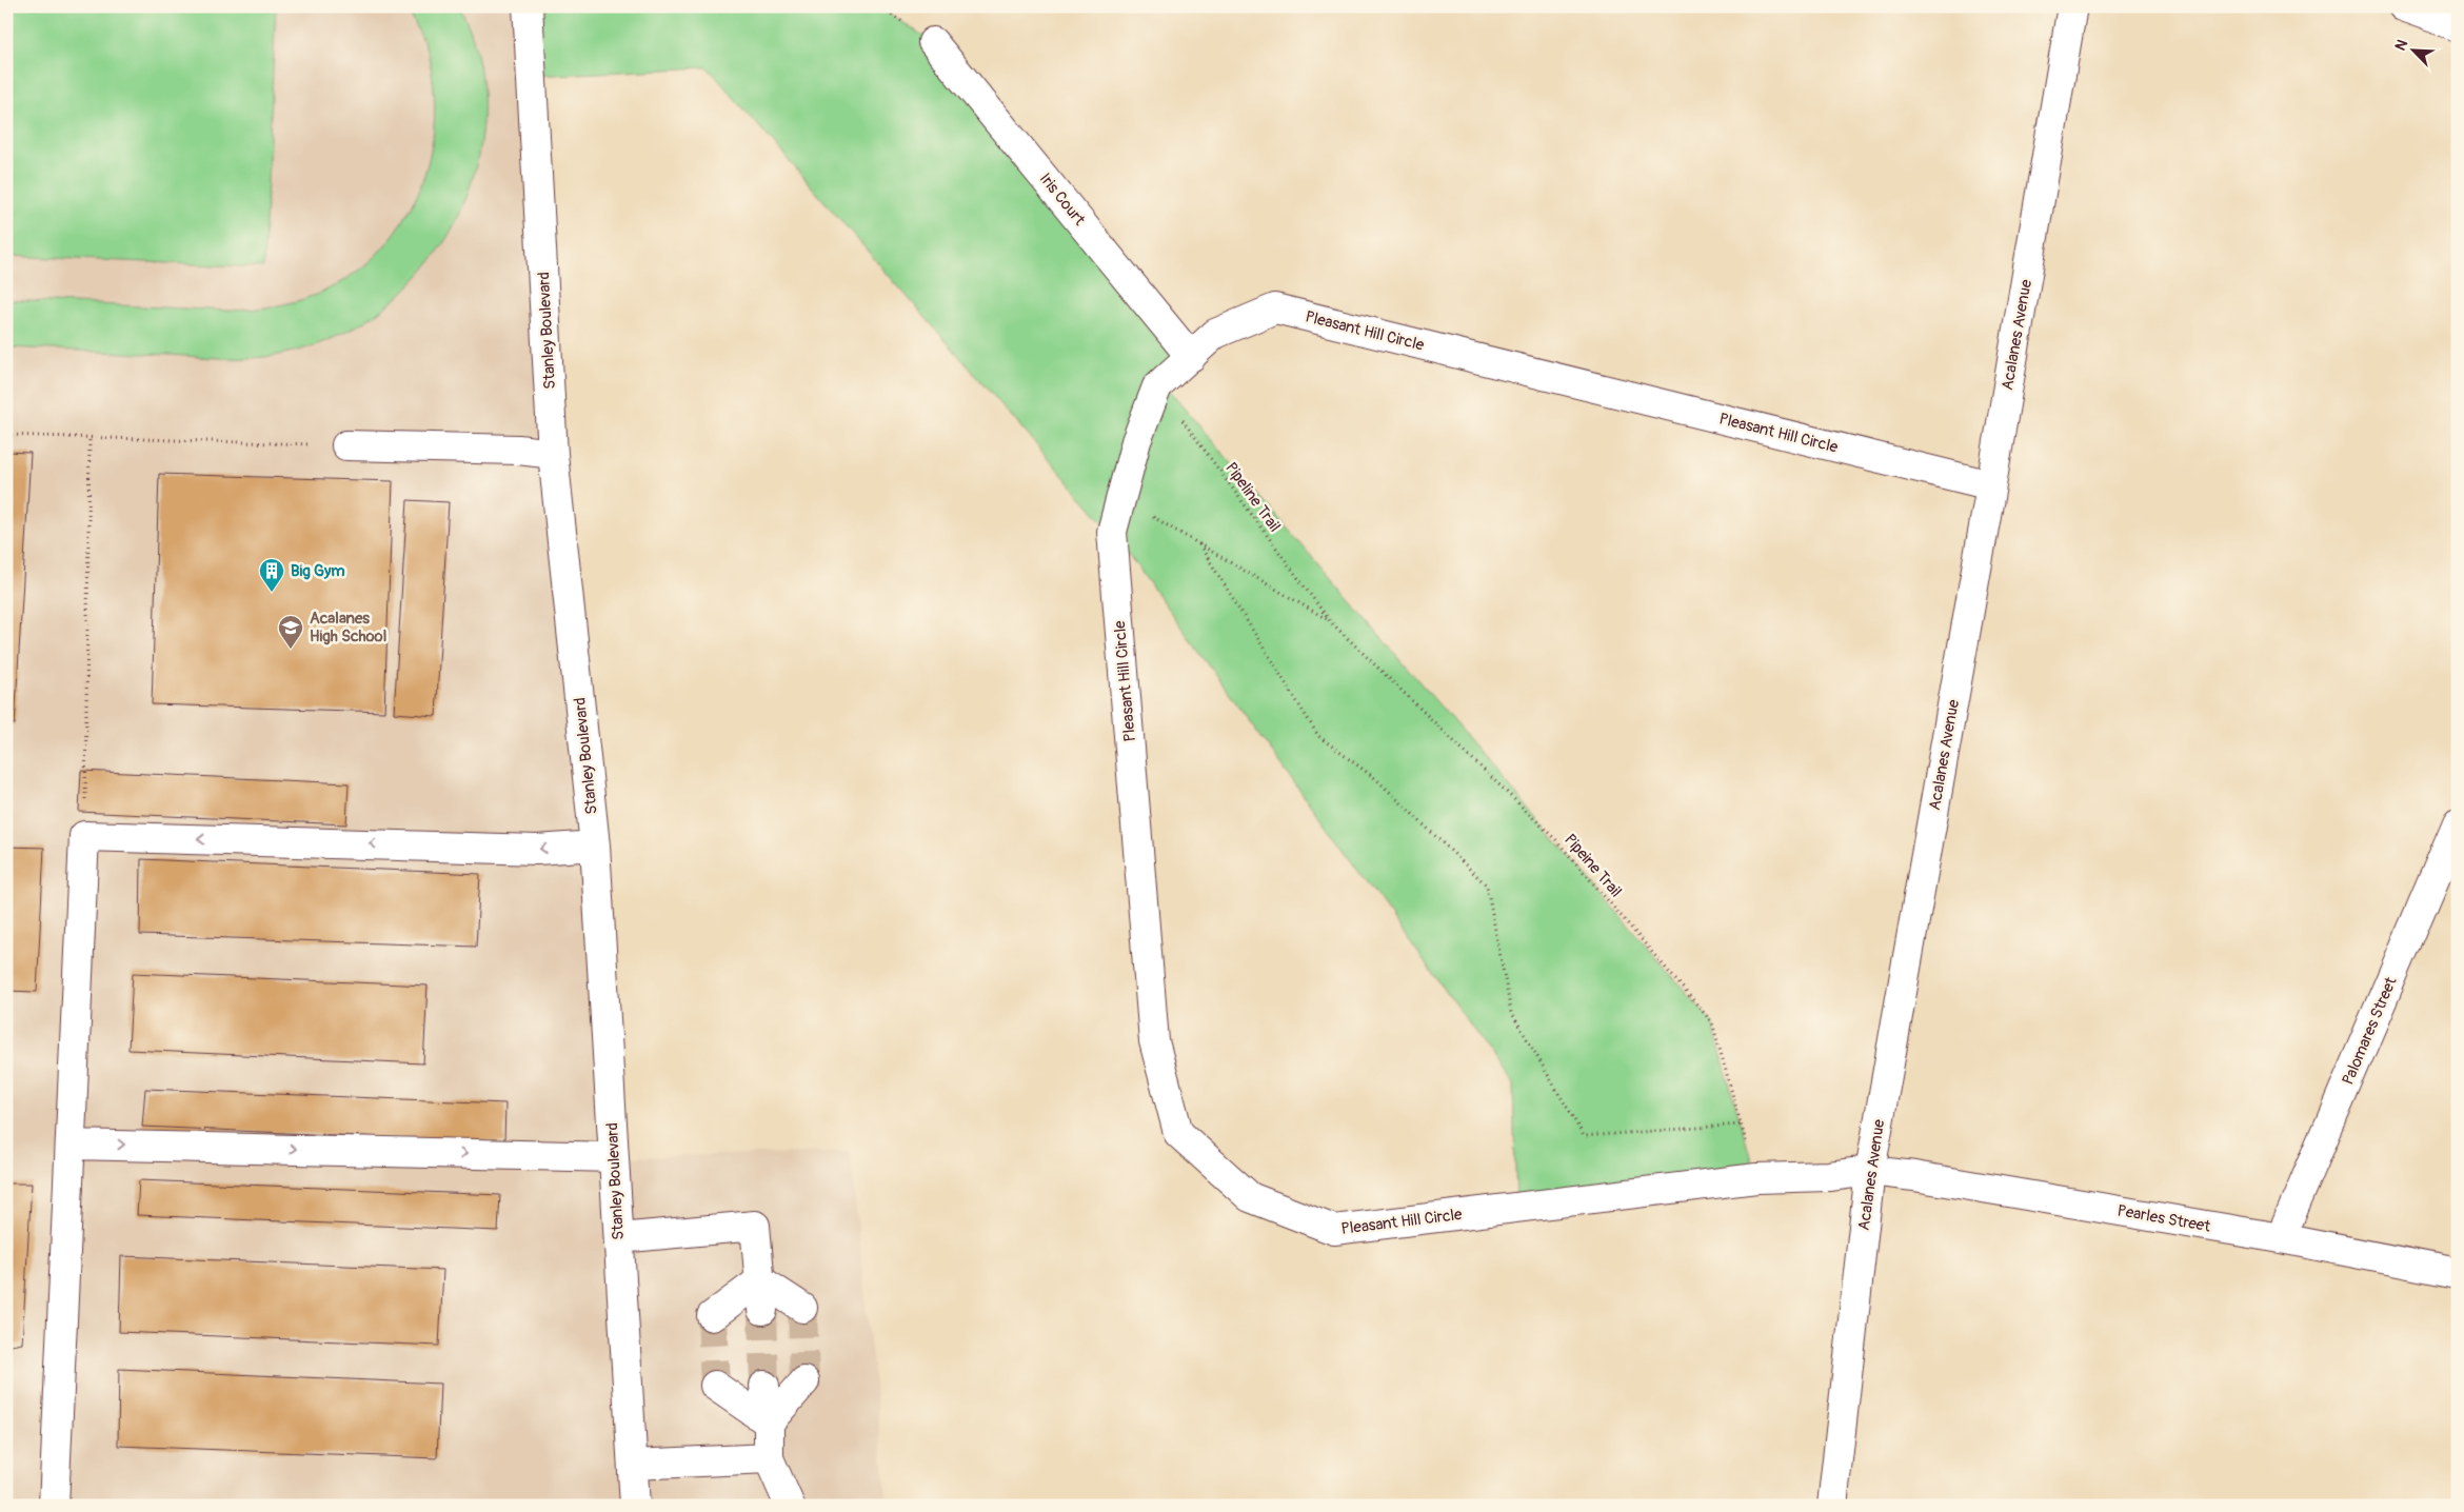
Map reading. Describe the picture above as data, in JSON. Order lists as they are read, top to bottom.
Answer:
{
  "streets": {
    "street": [
      "Iris Court",
      "Stanley Boulevard",
      "Pleasant Hill Circle",
      "Acalanes Avenue",
      "Palomares Street",
      "Pearles Street"
    ],
    "path": ["Pipeline Trail", "Pipeine Trail"]
  },
  "crossings": [
    ["Iris Court", "Pleasant Hill Circle"],
    ["Pleasant Hill Circle", "Acalanes Avenue"],
    ["Pleasant Hill Circle", "Pipeline Trail"],
    ["Pleasant Hill Circle", "Pipeine Trail"],
    ["Pleasant Hill Circle", "Pearles Street"],
    ["Acalanes Avenue", "Pearles Street"],
    ["Pipeline Trail", "Pipeine Trail"],
    ["Palomares Street", "Pearles Street"]
  ],
  "places": {
    "building": ["Big Gym"],
    "school or university": ["Acalanes High School"]
  },
  "north": "top left"
}
